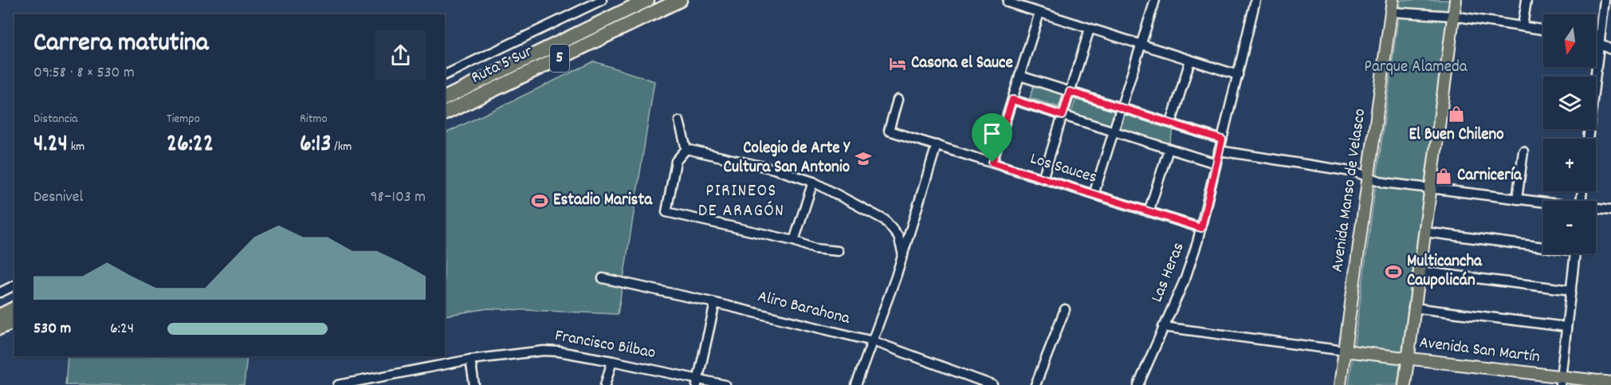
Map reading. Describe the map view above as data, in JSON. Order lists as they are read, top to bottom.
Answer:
{
  "streets": {
    "highway": ["5", "Ruta 5 Sur"],
    "main road": ["Avenida Manso de Velasco", "Avenida San Martín"],
    "street": [
      "Los Sauces",
      "Las Heras",
      "Aliro Barahona",
      "Francisco Bilbao"
    ]
  },
  "crossings": [
    ["Los Sauces", "Las Heras"],
    ["Avenida Manso de Velasco", "Avenida San Martín"]
  ],
  "districts": ["PIRINEOS DE ARAGÓN"],
  "parks": ["Parque Alameda"],
  "places": {
    "hotel": ["Casona el Sauce"],
    "shop": ["El Buen Chileno", "Carnicería"],
    "school or university": ["Colegio de Arte Y Cultura San Antonio"],
    "sports": ["Estadio Marista", "Multicancha Caupolicán"]
  },
  "north": "bottom",
  "page": {
    "map_buttons": ["+", "−"],
    "heading": ["Carrera matutina", "09:58 · 8 × 530 m"],
    "stats": [
      ["Distancia", "4.24 km"],
      ["Tiempo", "26:22"],
      ["Ritmo", "6:13 /km"]
    ],
    "chart": ["Desnivel", "98–103 m"],
    "list": [
      {
        "name": "530 m",
        "note": "6:24"
      }
    ]
  }
}
